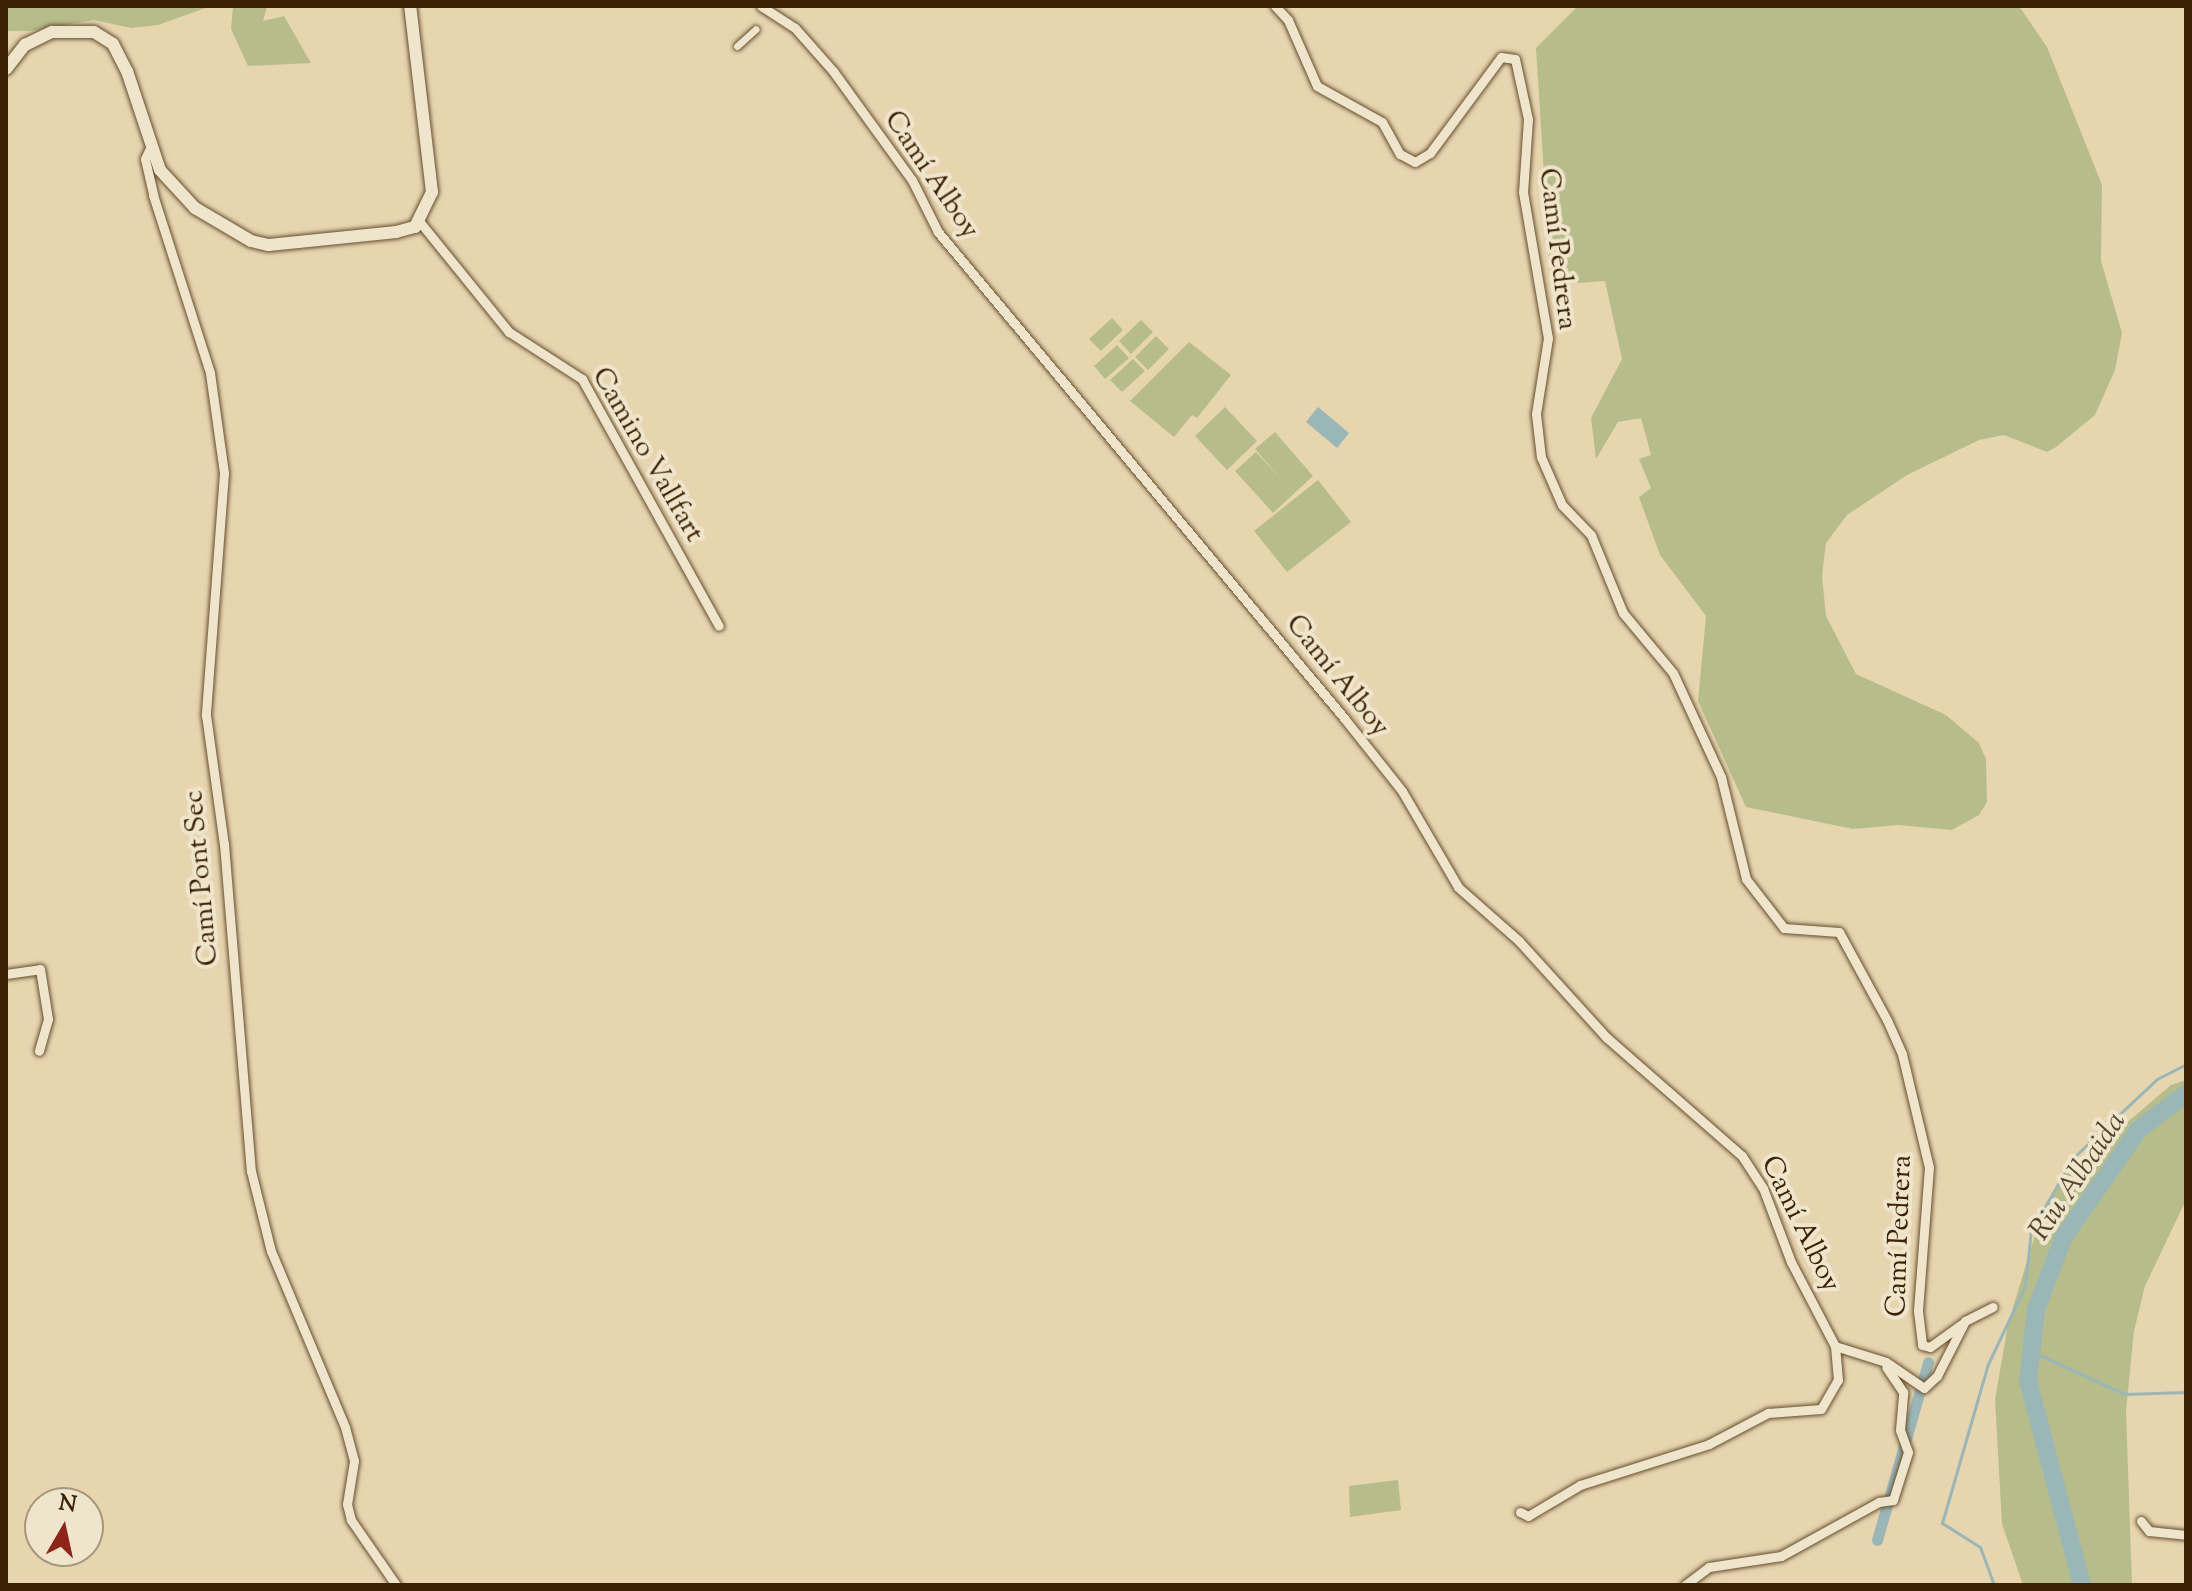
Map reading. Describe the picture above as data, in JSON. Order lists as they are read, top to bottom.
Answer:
{
  "streets": {
    "street": [
      "Camí Alboy",
      "Camí Pedrera",
      "Camino Vallfart",
      "Camí Pont Sec"
    ]
  },
  "water": ["Riu Albaida"],
  "north": "top"
}
